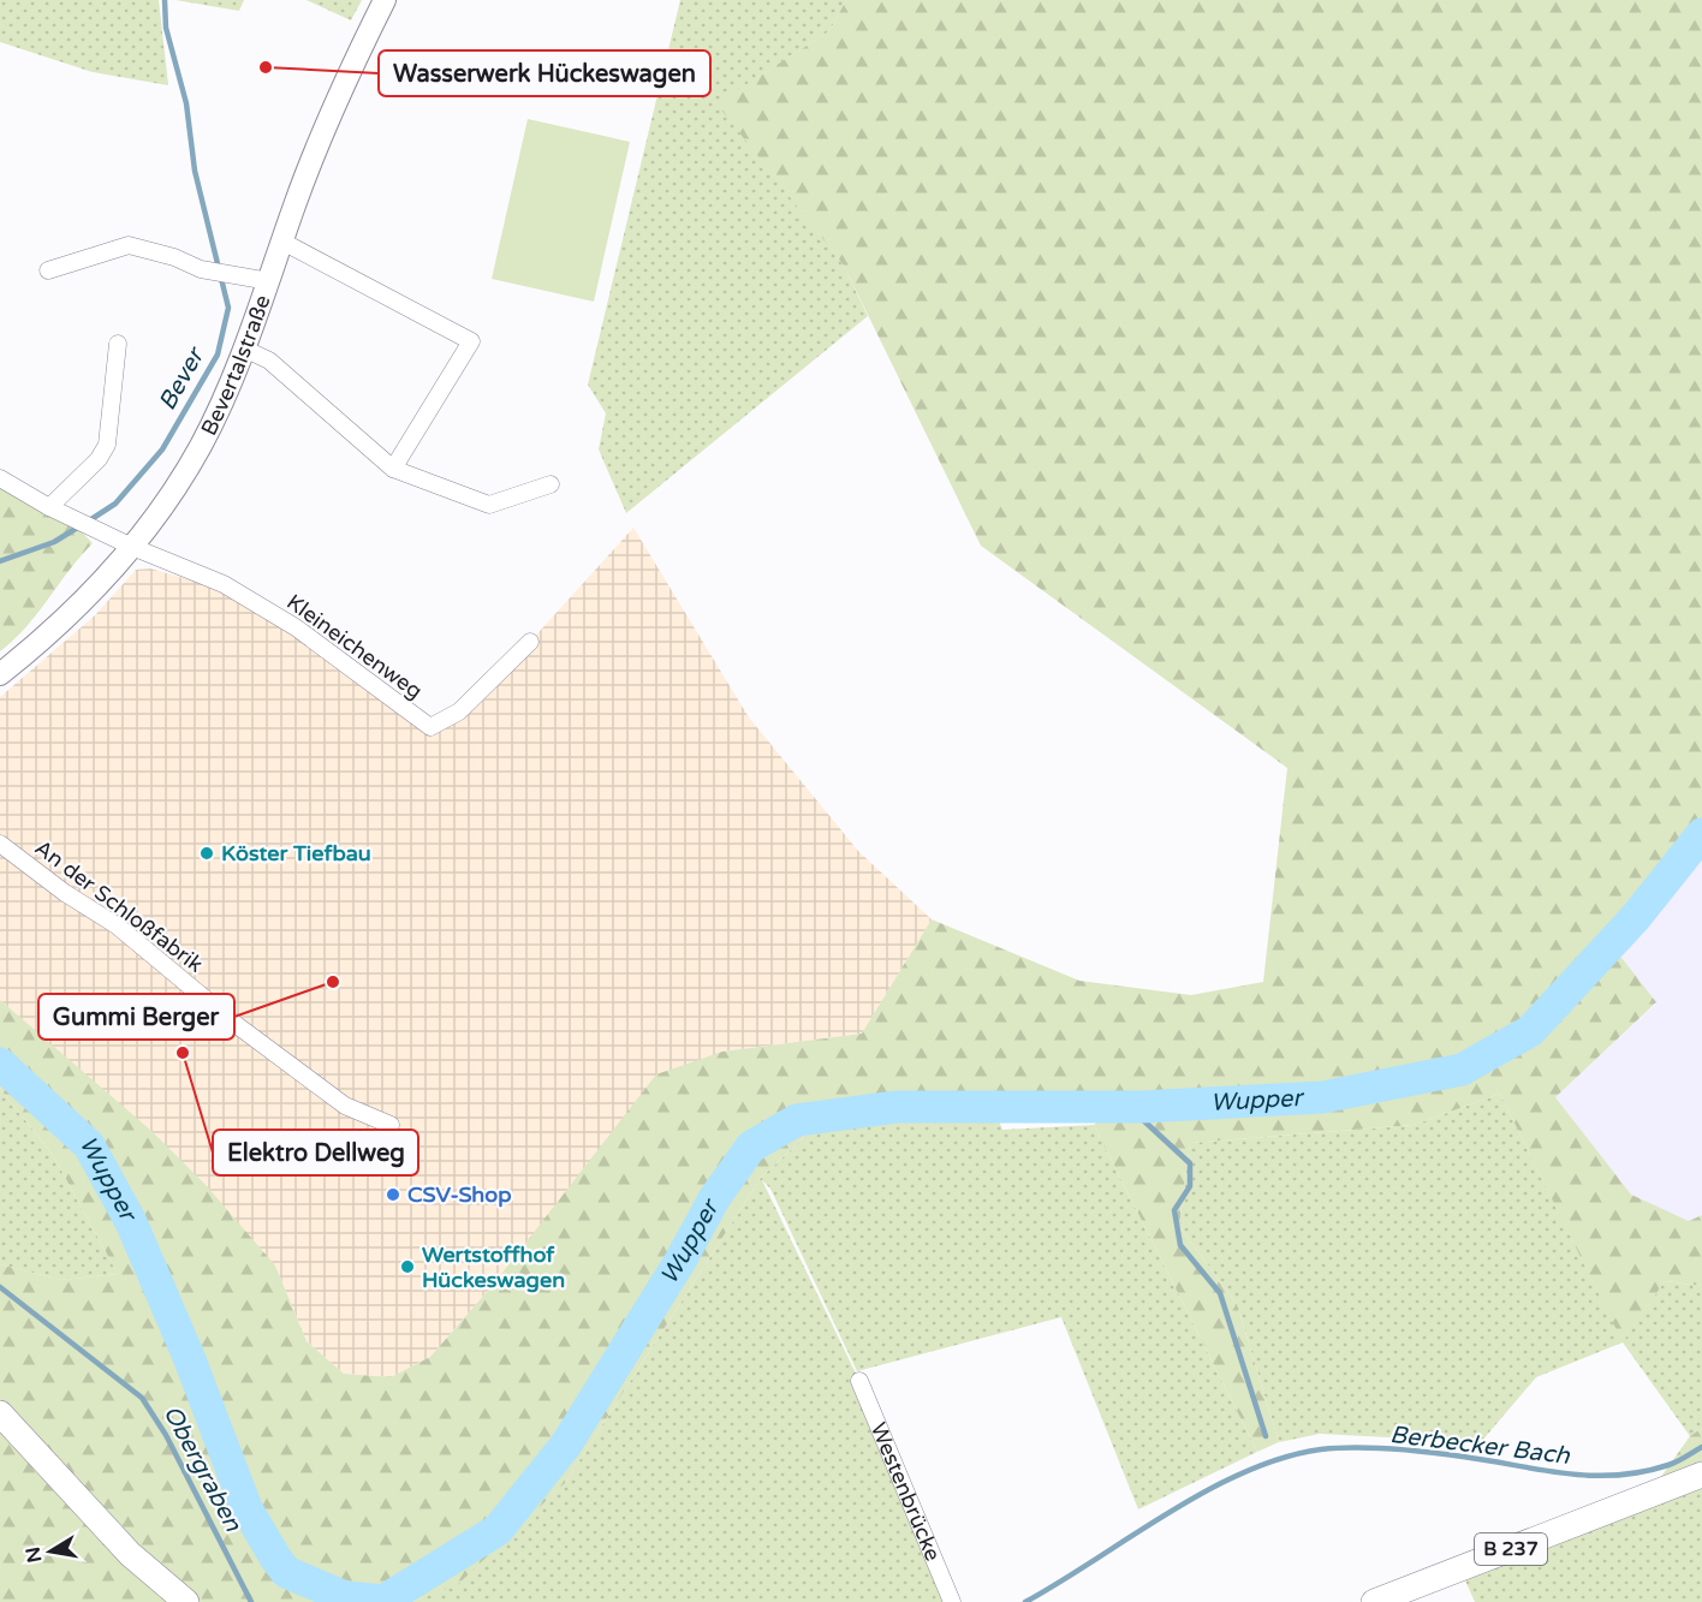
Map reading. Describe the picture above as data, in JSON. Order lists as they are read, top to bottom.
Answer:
{
  "streets": {
    "main road": ["B 237"],
    "street": [
      "Bevertalstraße",
      "Kleineichenweg",
      "An der Schloßfabrik",
      "Westenbrücke"
    ]
  },
  "crossings": [
    ["Bevertalstraße", "Kleineichenweg"]
  ],
  "water": [
    "Bever",
    "Wupper",
    "Berbecker Bach",
    "Obergraben"
  ],
  "places": [
    "Wasserwerk Hückeswagen",
    "Köster Tiefbau",
    "Gummi Berger",
    "Elektro Dellweg",
    "CSV-Shop",
    "Wertstoffhof Hückeswagen"
  ],
  "north": "left"
}
